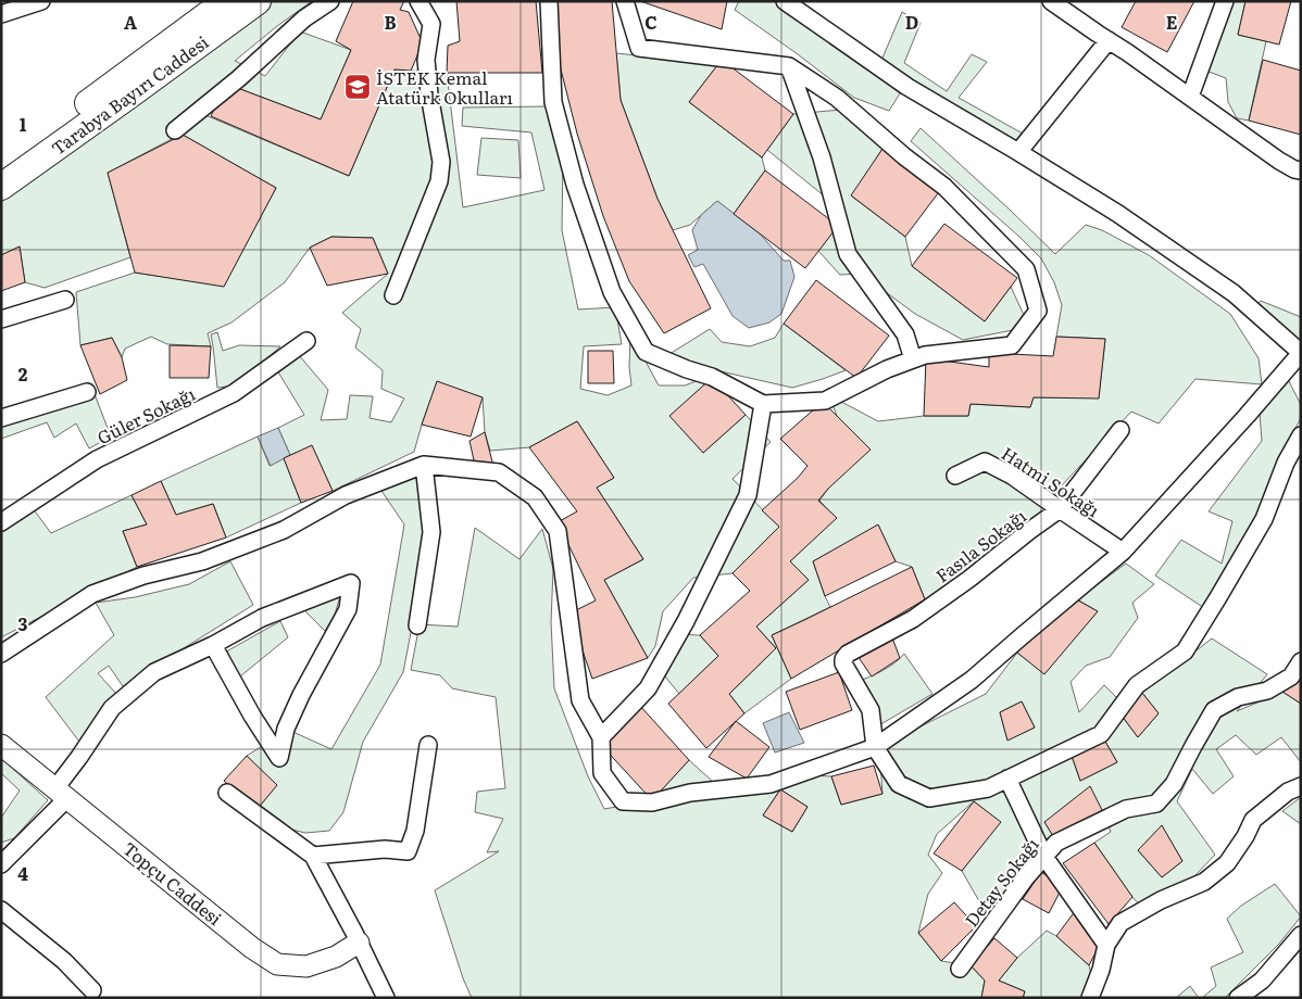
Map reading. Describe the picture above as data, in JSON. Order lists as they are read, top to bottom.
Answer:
{
  "streets": {
    "main road": ["Tarabya Bayırı Caddesi"],
    "street": [
      "Güler Sokağı",
      "Hatmi Sokağı",
      "Fasıla Sokağı",
      "Detay Sokağı",
      "Topçu Caddesi"
    ]
  },
  "crossings": [
    ["Hatmi Sokağı", "Fasıla Sokağı"]
  ],
  "places": {
    "school or university": ["İSTEK Kemal Atatürk Okulları"]
  },
  "grid": {
    "columns": [
      "A",
      "B",
      "C",
      "D",
      "E"
    ],
    "rows": [
      "1",
      "2",
      "3",
      "4"
    ]
  }
}
